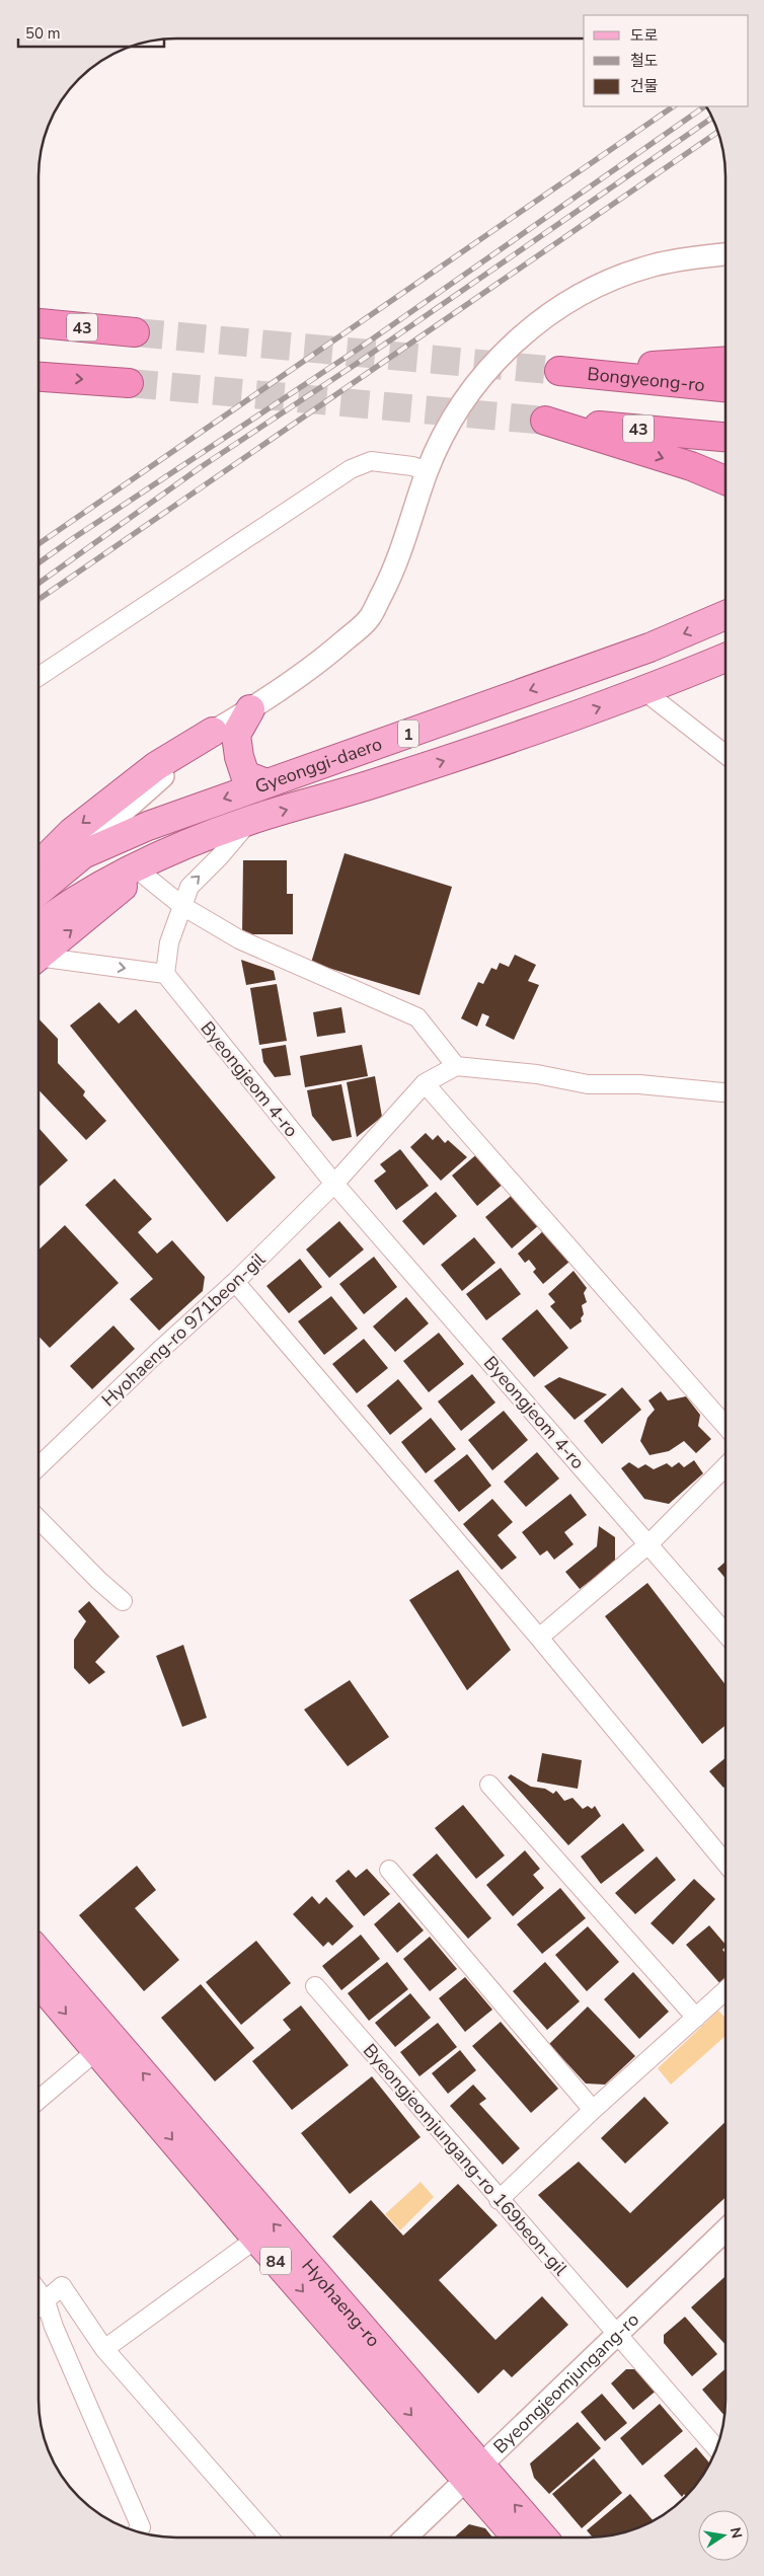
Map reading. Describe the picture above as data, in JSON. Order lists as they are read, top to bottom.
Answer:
{
  "streets": {
    "highway": ["43", "Bongyeong-ro"],
    "main road": [
      "1",
      "Gyeonggi-daero",
      "84",
      "Hyohaeng-ro"
    ],
    "street": [
      "Byeongjeom 4-ro",
      "Hyohaeng-ro 971beon-gil",
      "Byeongjeomjungang-ro 169beon-gil",
      "Byeongjeomjungang-ro"
    ]
  },
  "crossings": [
    ["Byeongjeom 4-ro", "Hyohaeng-ro 971beon-gil"],
    ["Byeongjeomjungang-ro 169beon-gil", "Byeongjeomjungang-ro"],
    ["Hyohaeng-ro", "Byeongjeomjungang-ro"]
  ],
  "legend": ["도로", "철도", "건물"],
  "scale_bar": "50 m",
  "north": "right"
}
